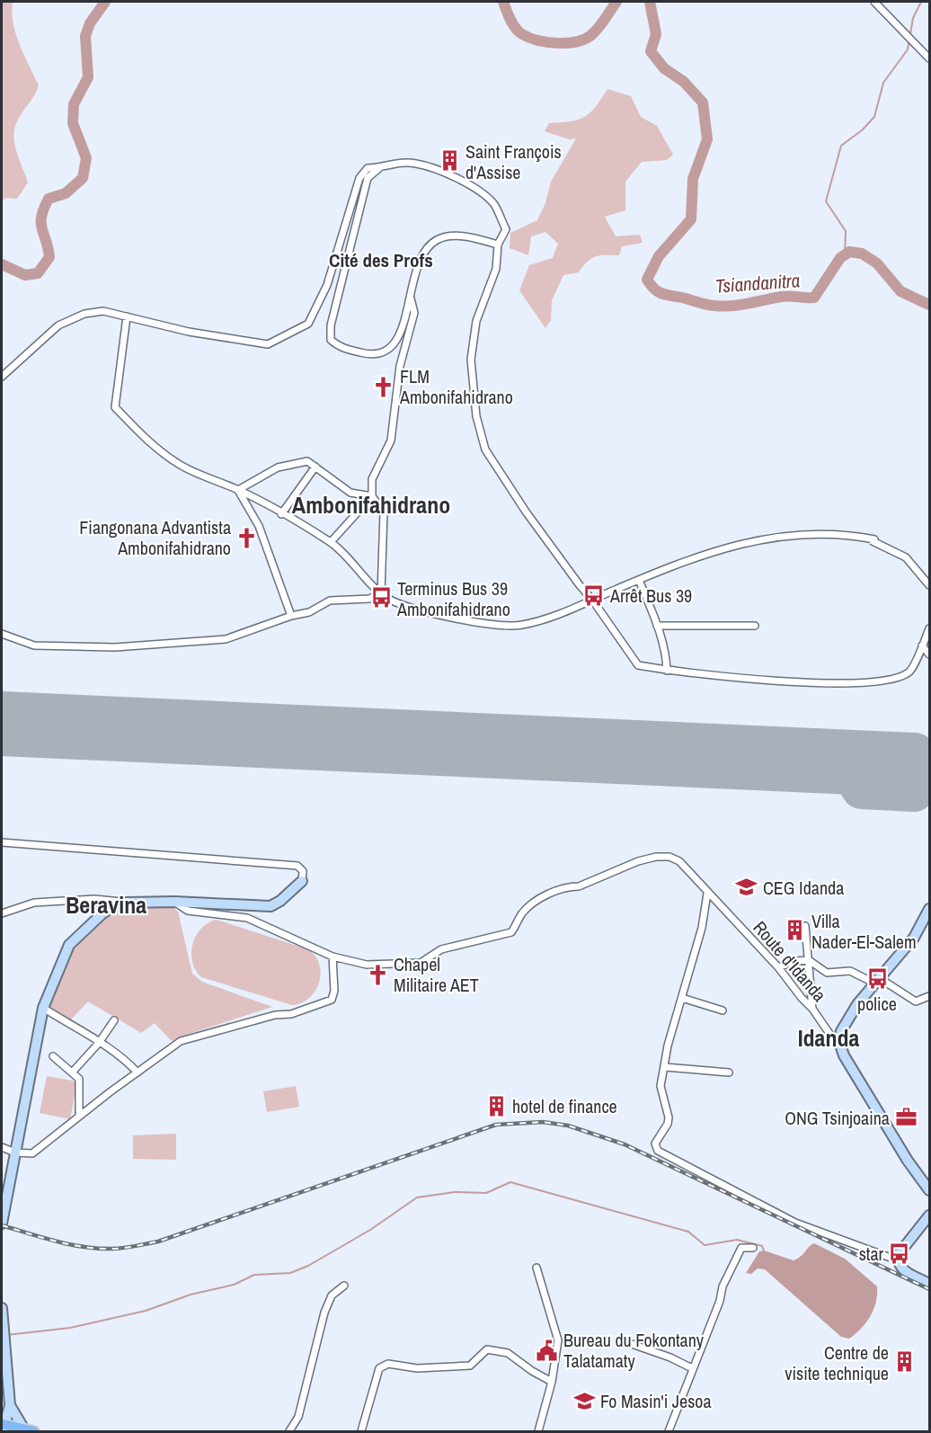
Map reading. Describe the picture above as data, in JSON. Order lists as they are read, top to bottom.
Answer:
{
  "streets": {
    "street": ["Route d'Idanda"]
  },
  "districts": [
    "Cité des Profs",
    "Ambonifahidrano",
    "Beravina",
    "Idanda"
  ],
  "water": ["Tsiandanitra"],
  "places": {
    "building": [
      "Saint François d'Assise",
      "Villa Nader-El-Salem",
      "hotel de finance",
      "Centre de visite technique"
    ],
    "church": ["FLM Ambonifahidrano", "Fiangonana Advantista Ambonifahidrano", "Chapel Militaire AET"],
    "bus stop": [
      "Arrêt Bus 39",
      "Terminus Bus 39 Ambonifahidrano",
      "police",
      "star"
    ],
    "school or university": ["CEG Idanda", "Fo Masin'i Jesoa"],
    "office": ["ONG Tsinjoaina"],
    "public building": ["Bureau du Fokontany Talatamaty"]
  }
}
